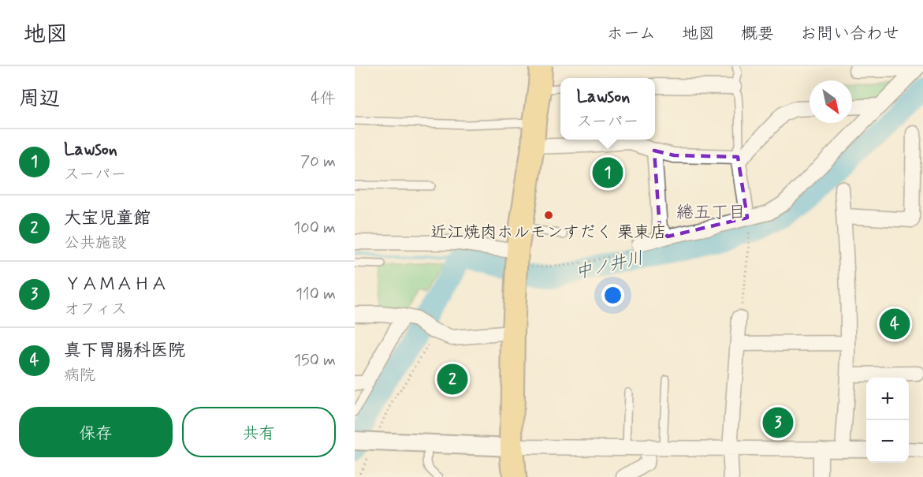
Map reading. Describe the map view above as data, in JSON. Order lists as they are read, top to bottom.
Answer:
{
  "districts": ["綣五丁目"],
  "water": ["中ノ井川"],
  "places": ["近江焼肉ホルモンすだく 栗東店"],
  "north": "bottom right",
  "page": {
    "header": "地図",
    "nav": [
      "ホーム",
      "地図",
      "概要",
      "お問い合わせ"
    ],
    "heading": ["周辺", "4件"],
    "popup": ["Lawson", "スーパー"],
    "list": [
      {
        "mark": "1",
        "name": "Lawson",
        "note": "スーパー",
        "value": "70 m"
      },
      {
        "mark": "2",
        "name": "大宝児童館",
        "note": "公共施設",
        "value": "100 m"
      },
      {
        "mark": "3",
        "name": "ＹＡＭＡＨＡ",
        "note": "オフィス",
        "value": "110 m"
      },
      {
        "mark": "4",
        "name": "真下胃腸科医院",
        "note": "病院",
        "value": "150 m"
      }
    ],
    "pins": [
      "1",
      "4",
      "2",
      "3"
    ],
    "map_buttons": ["+", "−"],
    "buttons": ["保存", "共有"]
  }
}
